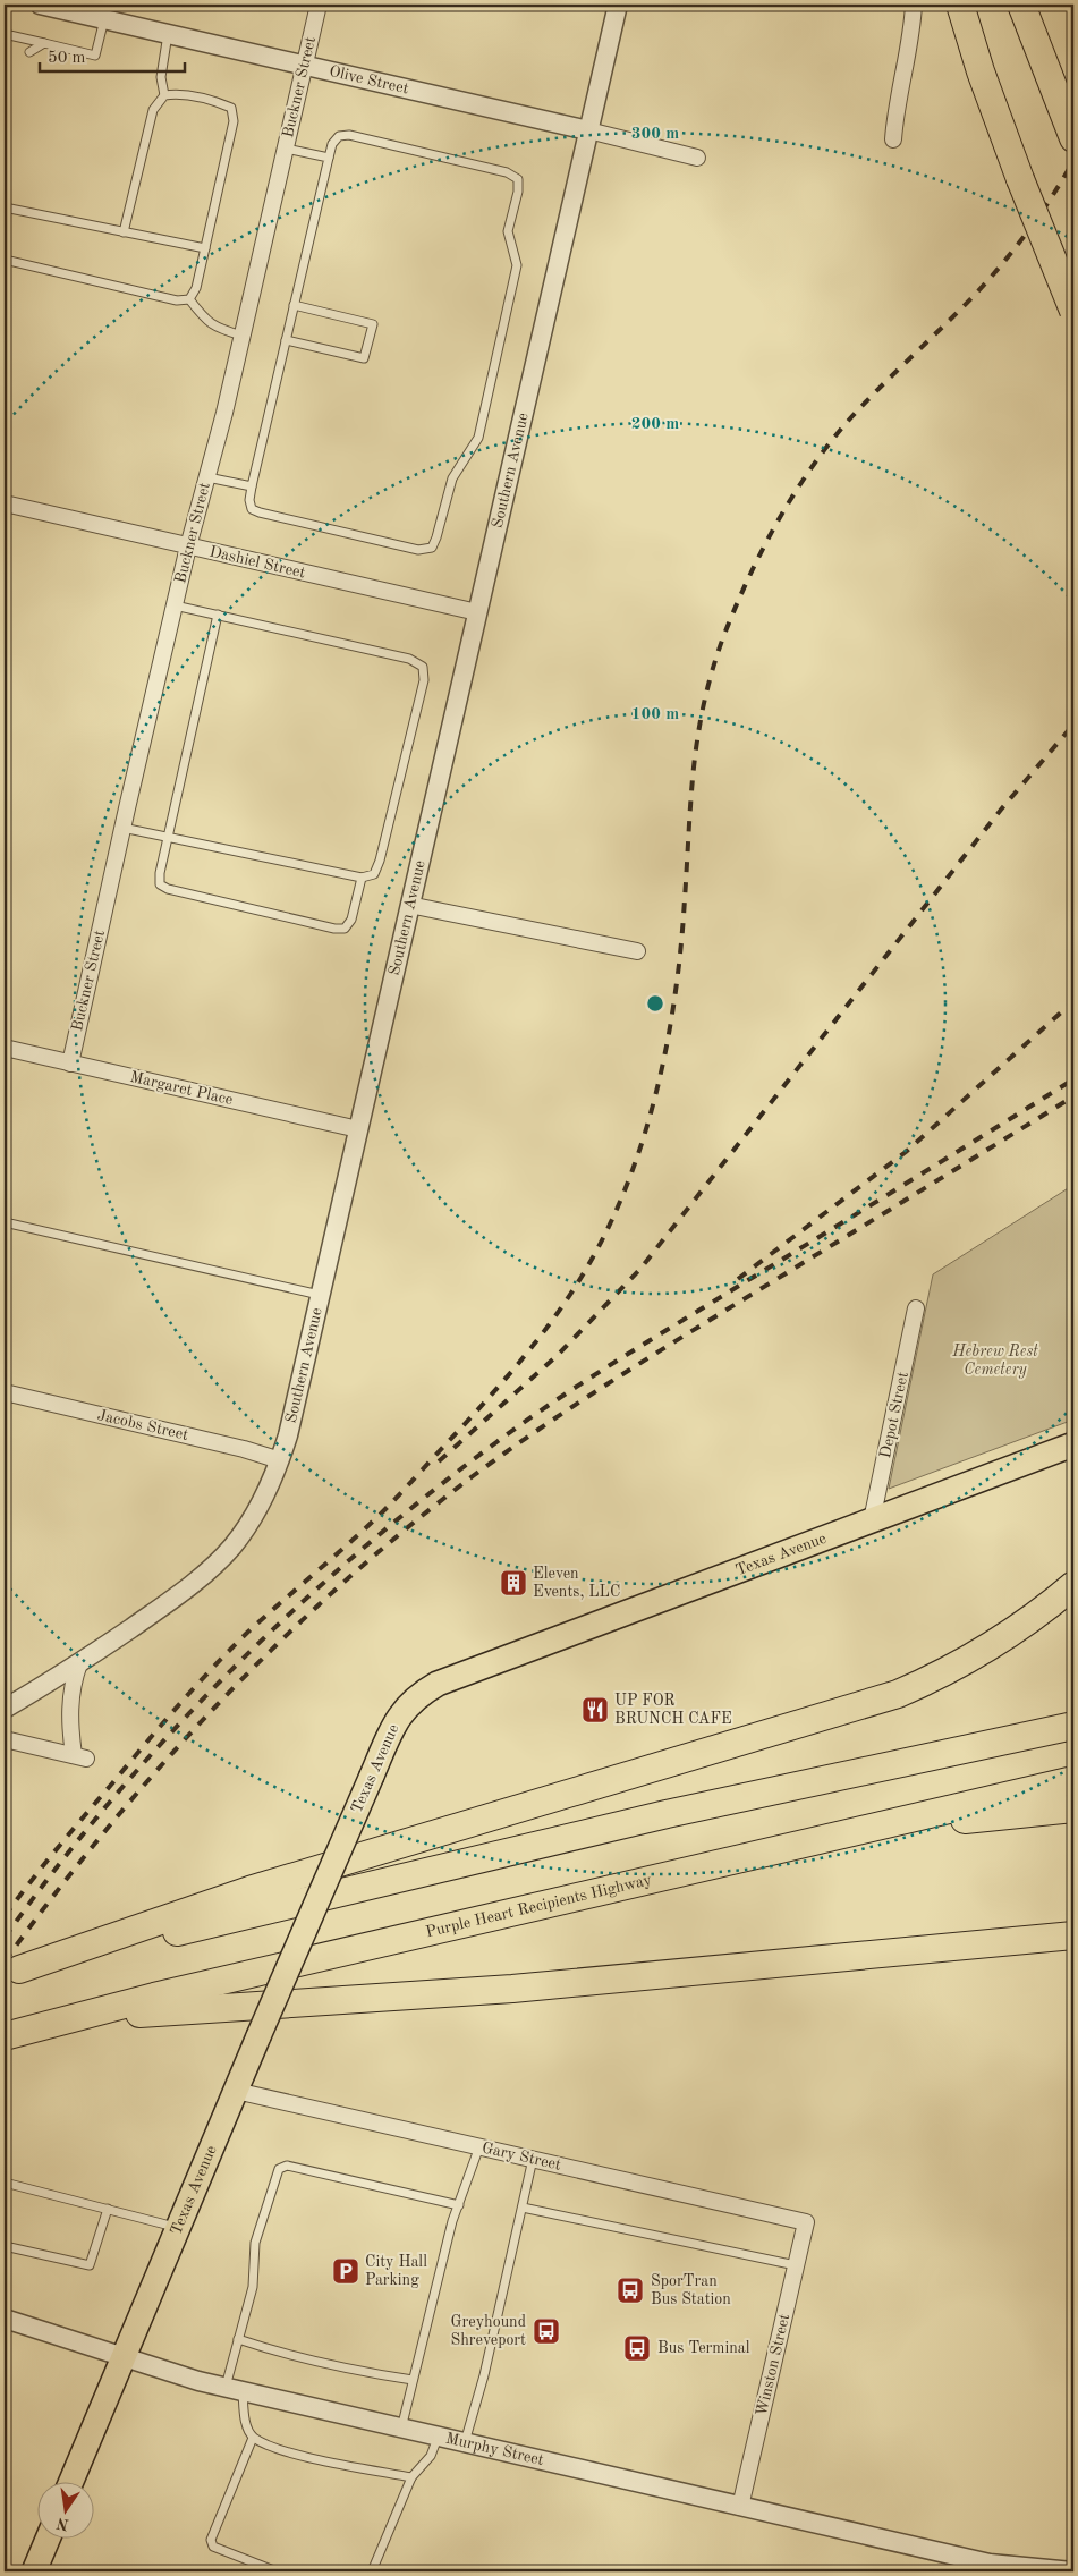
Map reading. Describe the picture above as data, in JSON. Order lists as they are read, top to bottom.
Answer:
{
  "streets": {
    "highway": ["Purple Heart Recipients Highway"],
    "main road": ["Texas Avenue"],
    "street": [
      "Olive Street",
      "Buckner Street",
      "Southern Avenue",
      "Dashiel Street",
      "Margaret Place",
      "Depot Street",
      "Jacobs Street",
      "Gary Street",
      "Winston Street",
      "Murphy Street"
    ]
  },
  "crossings": [
    ["Olive Street", "Buckner Street"],
    ["Olive Street", "Southern Avenue"],
    ["Buckner Street", "Dashiel Street"],
    ["Buckner Street", "Margaret Place"],
    ["Southern Avenue", "Dashiel Street"],
    ["Southern Avenue", "Margaret Place"],
    ["Southern Avenue", "Jacobs Street"],
    ["Depot Street", "Texas Avenue"],
    ["Texas Avenue", "Gary Street"],
    ["Texas Avenue", "Murphy Street"],
    ["Gary Street", "Winston Street"],
    ["Winston Street", "Murphy Street"]
  ],
  "parks": ["Hebrew Rest Cemetery"],
  "places": {
    "building": ["Eleven Events, LLC"],
    "restaurant": ["UP FOR BRUNCH CAFE"],
    "parking": ["City Hall Parking"],
    "bus stop": ["SporTran Bus Station", "Greyhound Shreveport", "Bus Terminal"]
  },
  "scale_bar": "50 m",
  "north": "bottom",
  "rings": ["300 m", "200 m", "100 m"]
}
